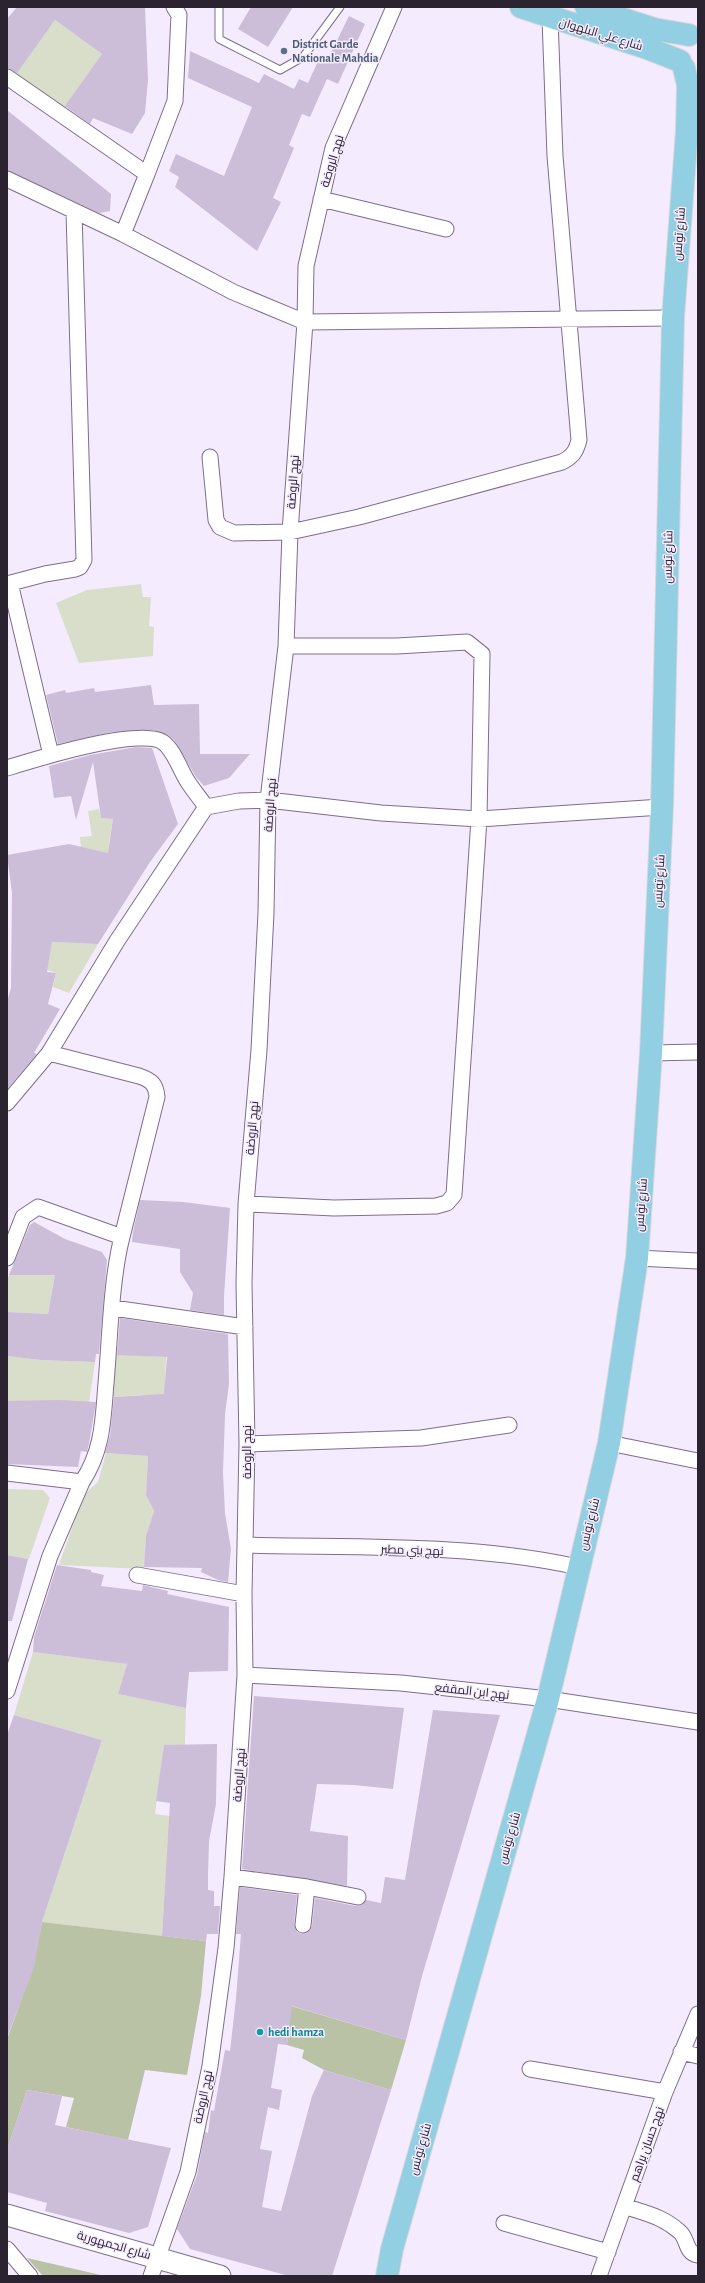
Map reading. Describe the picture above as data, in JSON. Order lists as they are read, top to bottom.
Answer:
{
  "streets": {
    "main road": ["شارع علي البلهوان", "شارع تونس", "شارع الجمهورية"],
    "street": [
      "نهج الروضة",
      "نهج بني مطير",
      "نهج ابن المقفع",
      "نهج حسان براهم"
    ]
  },
  "crossings": [
    ["شارع علي البلهوان", "شارع تونس"],
    ["نهج الروضة", "نهج بني مطير"],
    ["نهج الروضة", "نهج ابن المقفع"],
    ["نهج الروضة", "شارع الجمهورية"],
    ["شارع تونس", "نهج بني مطير"],
    ["شارع تونس", "نهج ابن المقفع"]
  ],
  "places": ["District Garde Nationale Mahdia", "hedi hamza"]
}
